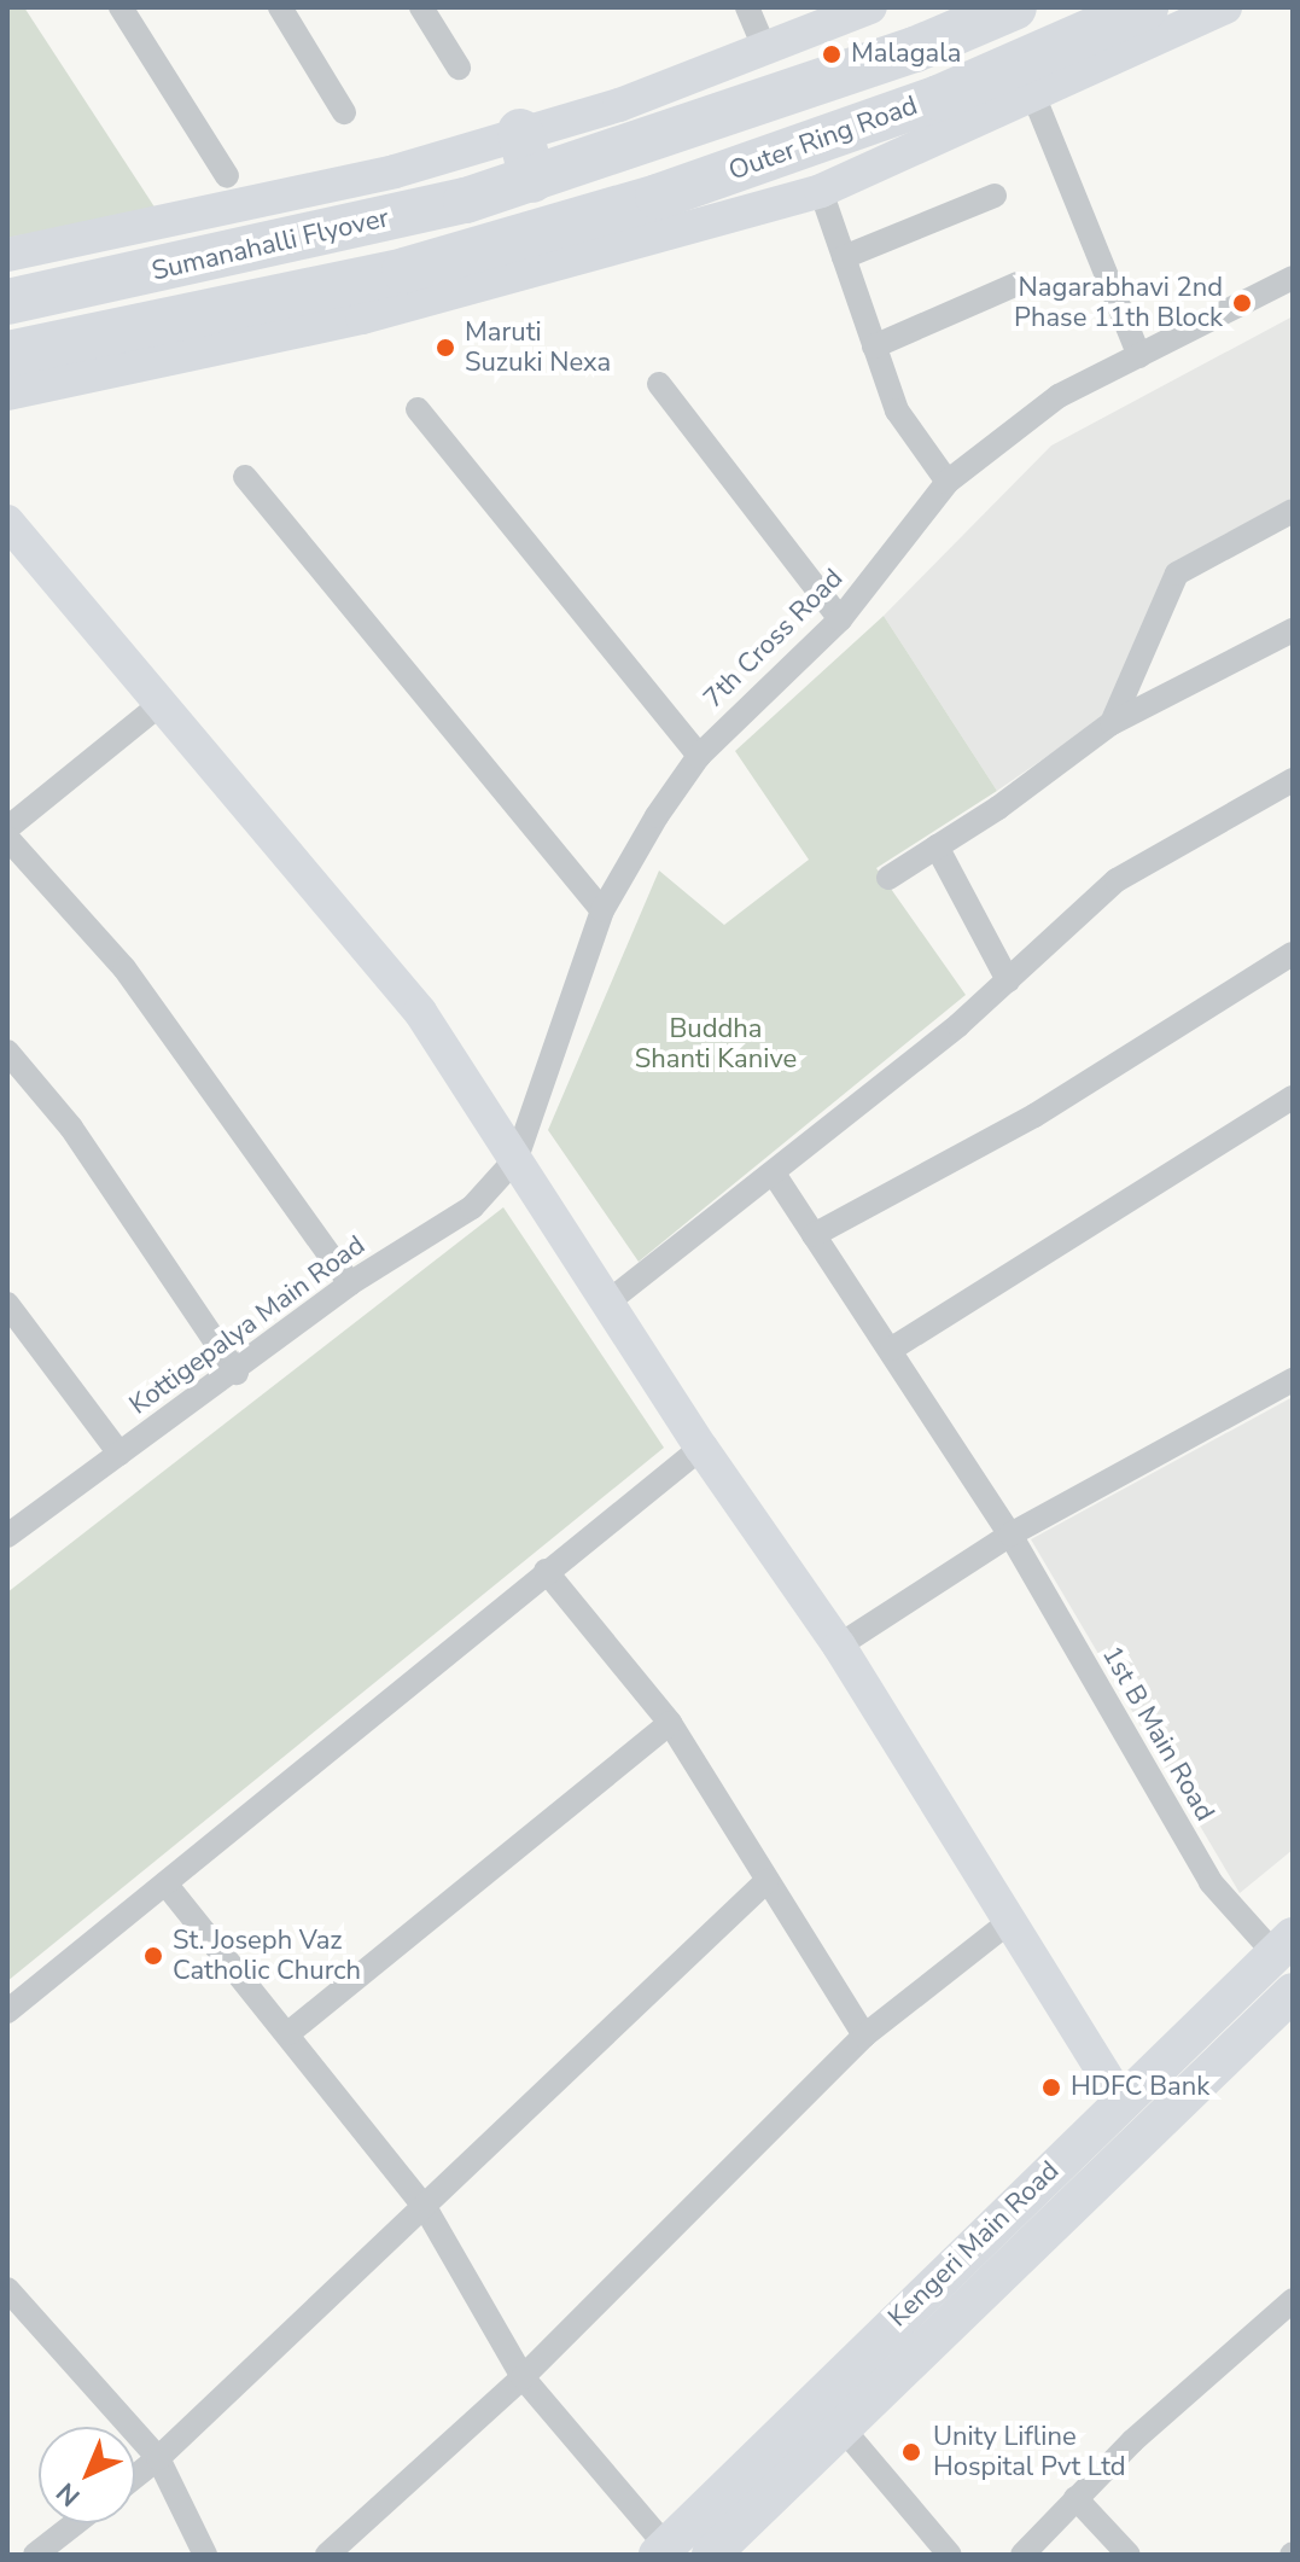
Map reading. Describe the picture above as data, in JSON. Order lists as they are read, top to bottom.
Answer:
{
  "streets": {
    "highway": ["Outer Ring Road", "Sumanahalli Flyover"],
    "main road": ["Kengeri Main Road"],
    "street": ["7th Cross Road", "Kottigepalya Main Road", "1st B Main Road"]
  },
  "crossings": [
    ["Outer Ring Road", "Sumanahalli Flyover"],
    ["7th Cross Road", "Kottigepalya Main Road"],
    ["1st B Main Road", "Kengeri Main Road"]
  ],
  "parks": ["Buddha Shanti Kanive"],
  "places": [
    "Malagala",
    "Nagarabhavi 2nd Phase 11th Block",
    "Maruti Suzuki Nexa",
    "St. Joseph Vaz Catholic Church",
    "HDFC Bank",
    "Unity Lifline Hospital Pvt Ltd"
  ],
  "north": "bottom left"
}
